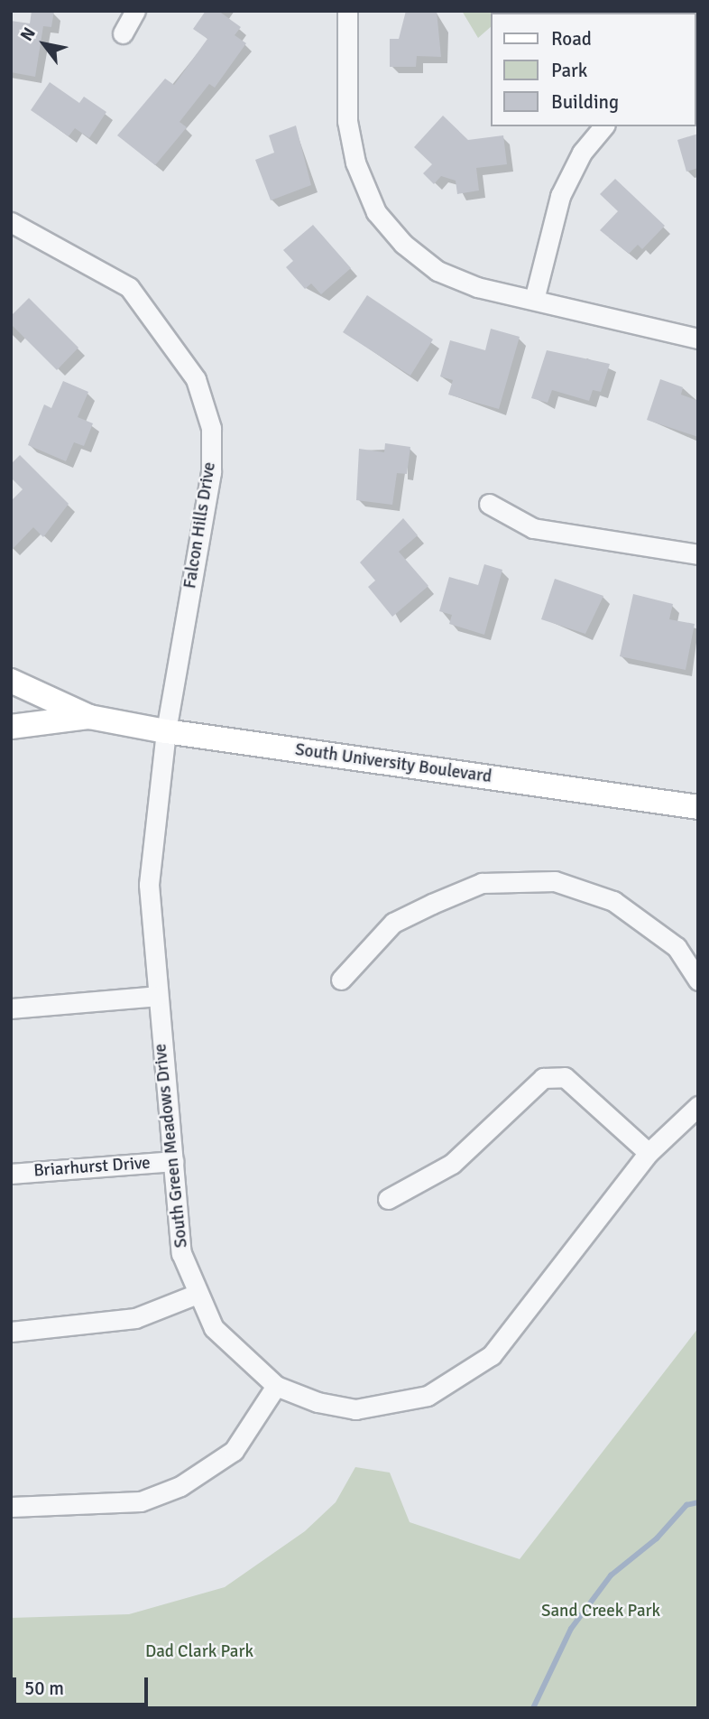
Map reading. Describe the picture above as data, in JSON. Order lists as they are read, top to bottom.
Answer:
{
  "streets": {
    "main road": ["South University Boulevard"],
    "street": ["Falcon Hills Drive", "South Green Meadows Drive", "Briarhurst Drive"]
  },
  "crossings": [
    ["Falcon Hills Drive", "South University Boulevard"],
    ["Falcon Hills Drive", "South Green Meadows Drive"],
    ["South University Boulevard", "South Green Meadows Drive"],
    ["South Green Meadows Drive", "Briarhurst Drive"]
  ],
  "parks": ["Sand Creek Park", "Dad Clark Park"],
  "legend": ["Road", "Park", "Building"],
  "scale_bar": "50 m",
  "north": "top left"
}
